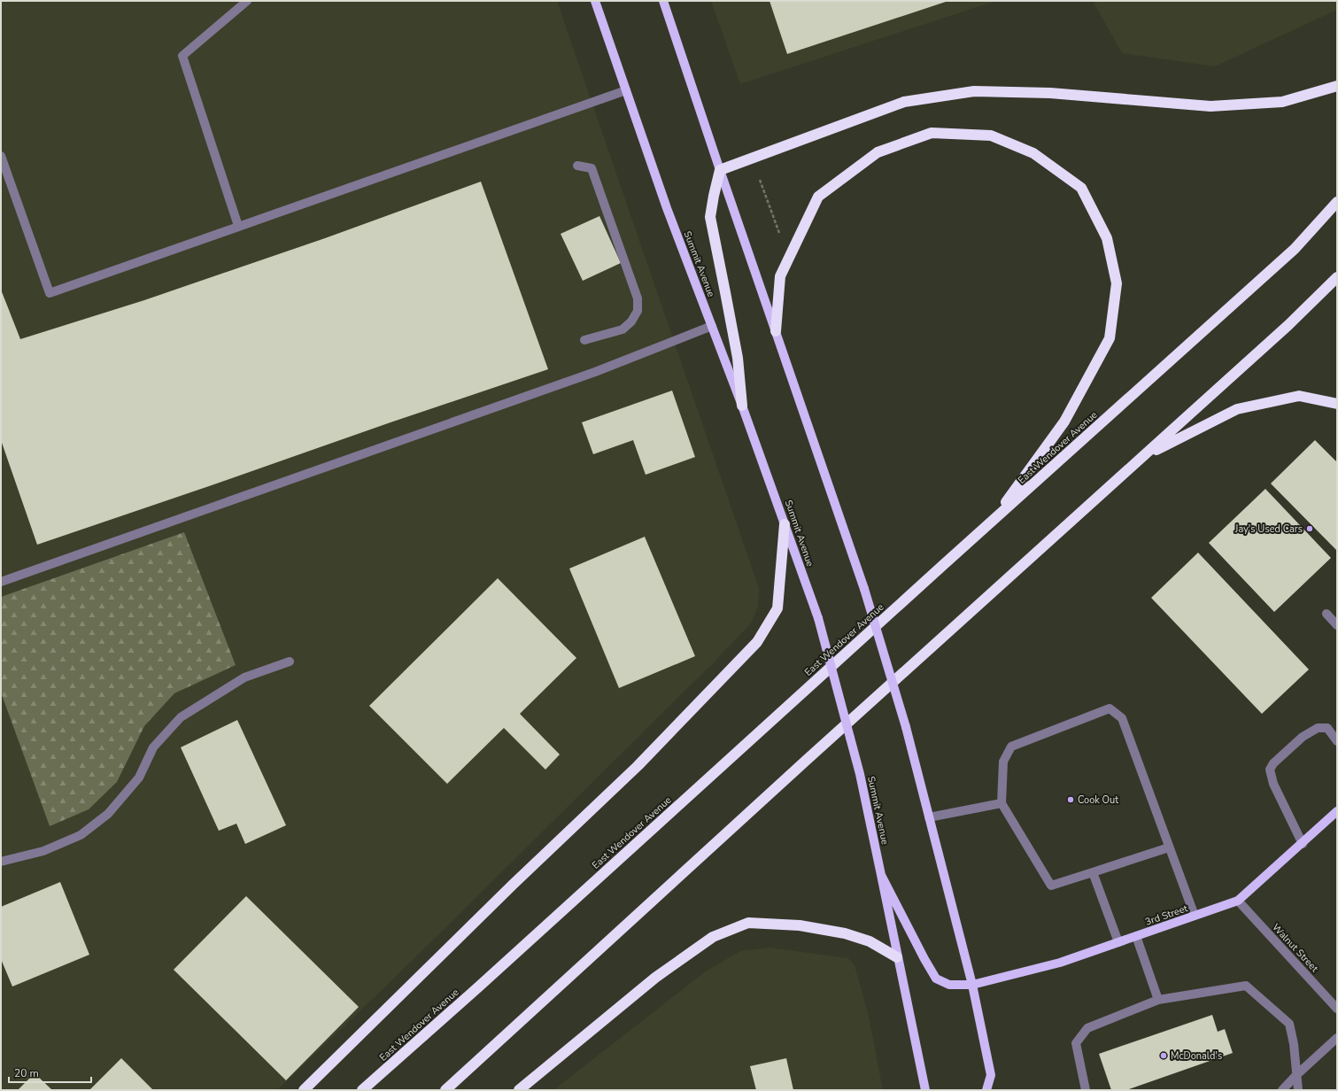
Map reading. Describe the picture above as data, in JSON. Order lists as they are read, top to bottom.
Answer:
{
  "streets": {
    "highway": ["East Wendover Avenue"],
    "main road": ["Summit Avenue", "3rd Street"],
    "street": ["Walnut Street"]
  },
  "crossings": [
    ["Summit Avenue", "3rd Street"],
    ["3rd Street", "Walnut Street"]
  ],
  "places": ["Jay's Used Cars", "Cook Out", "McDonald's"],
  "scale_bar": "20 m"
}
